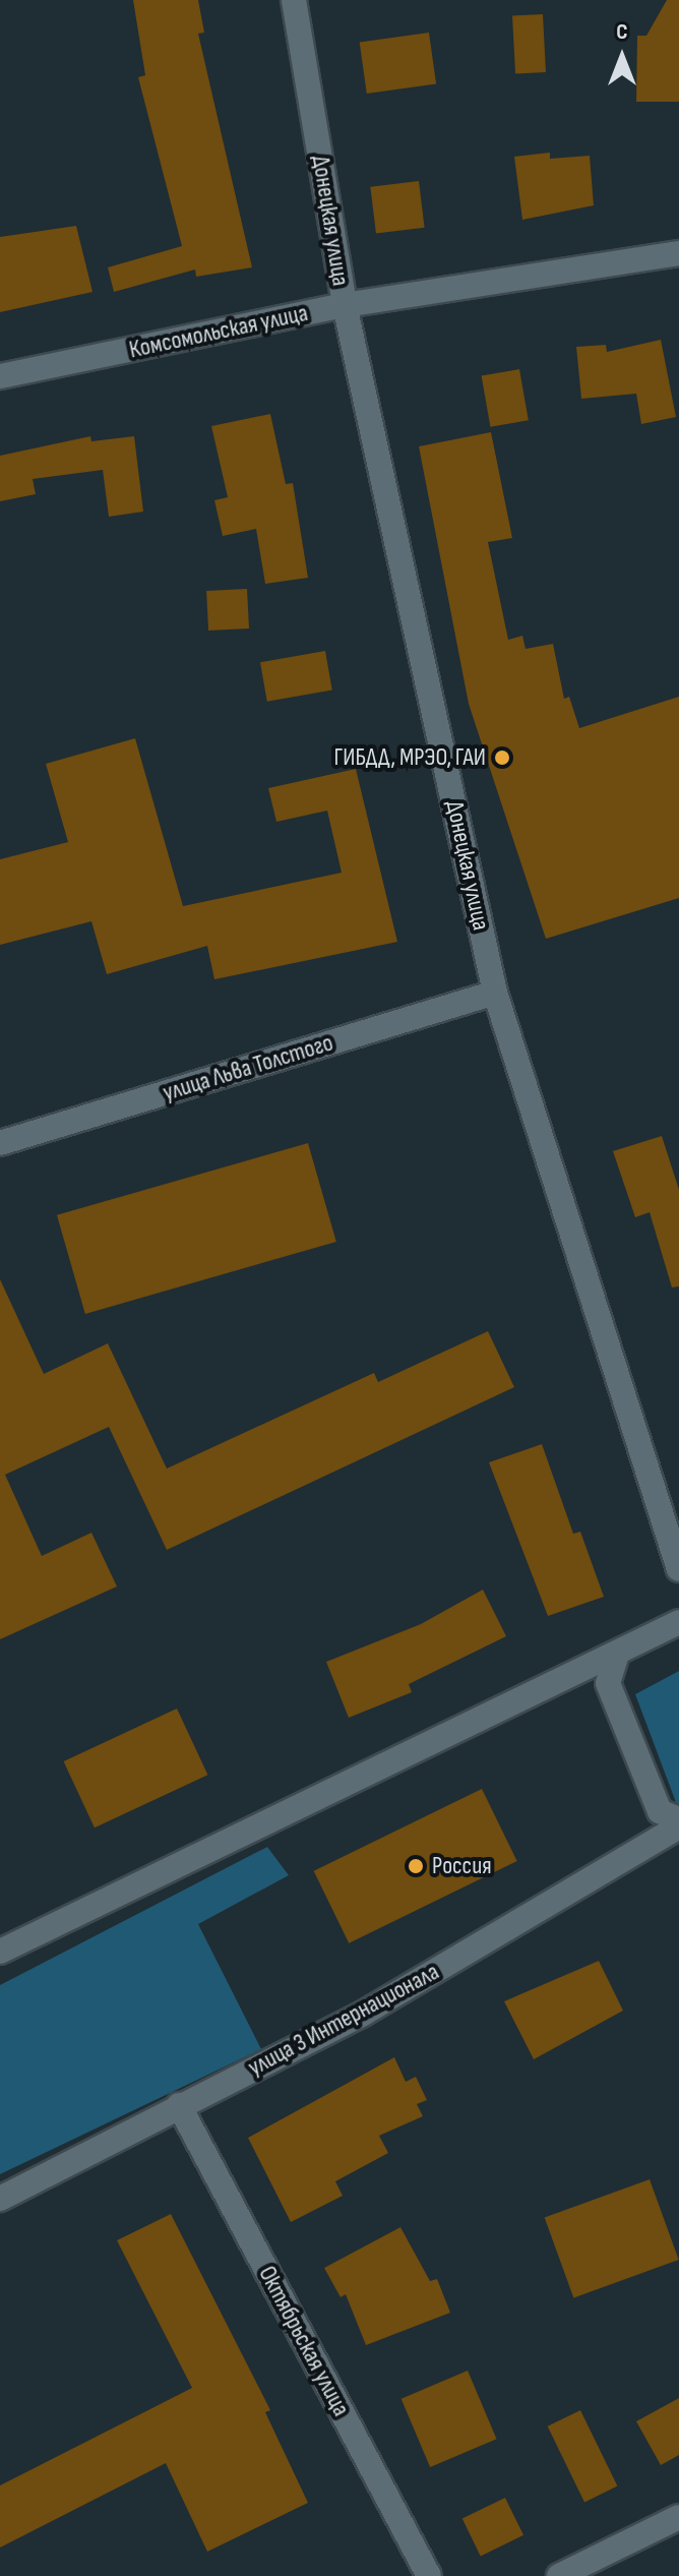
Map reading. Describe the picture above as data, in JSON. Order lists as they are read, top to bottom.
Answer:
{
  "streets": {
    "street": [
      "Донецкая улица",
      "Комсомольская улица",
      "улица Льва Толстого",
      "улица 3 Интернационала",
      "Октябрьская улица"
    ]
  },
  "crossings": [
    ["Донецкая улица", "Комсомольская улица"],
    ["Донецкая улица", "улица Льва Толстого"],
    ["улица 3 Интернационала", "Октябрьская улица"]
  ],
  "places": ["ГИБДД, МРЭО, ГАИ", "Россия"],
  "north": "top"
}
